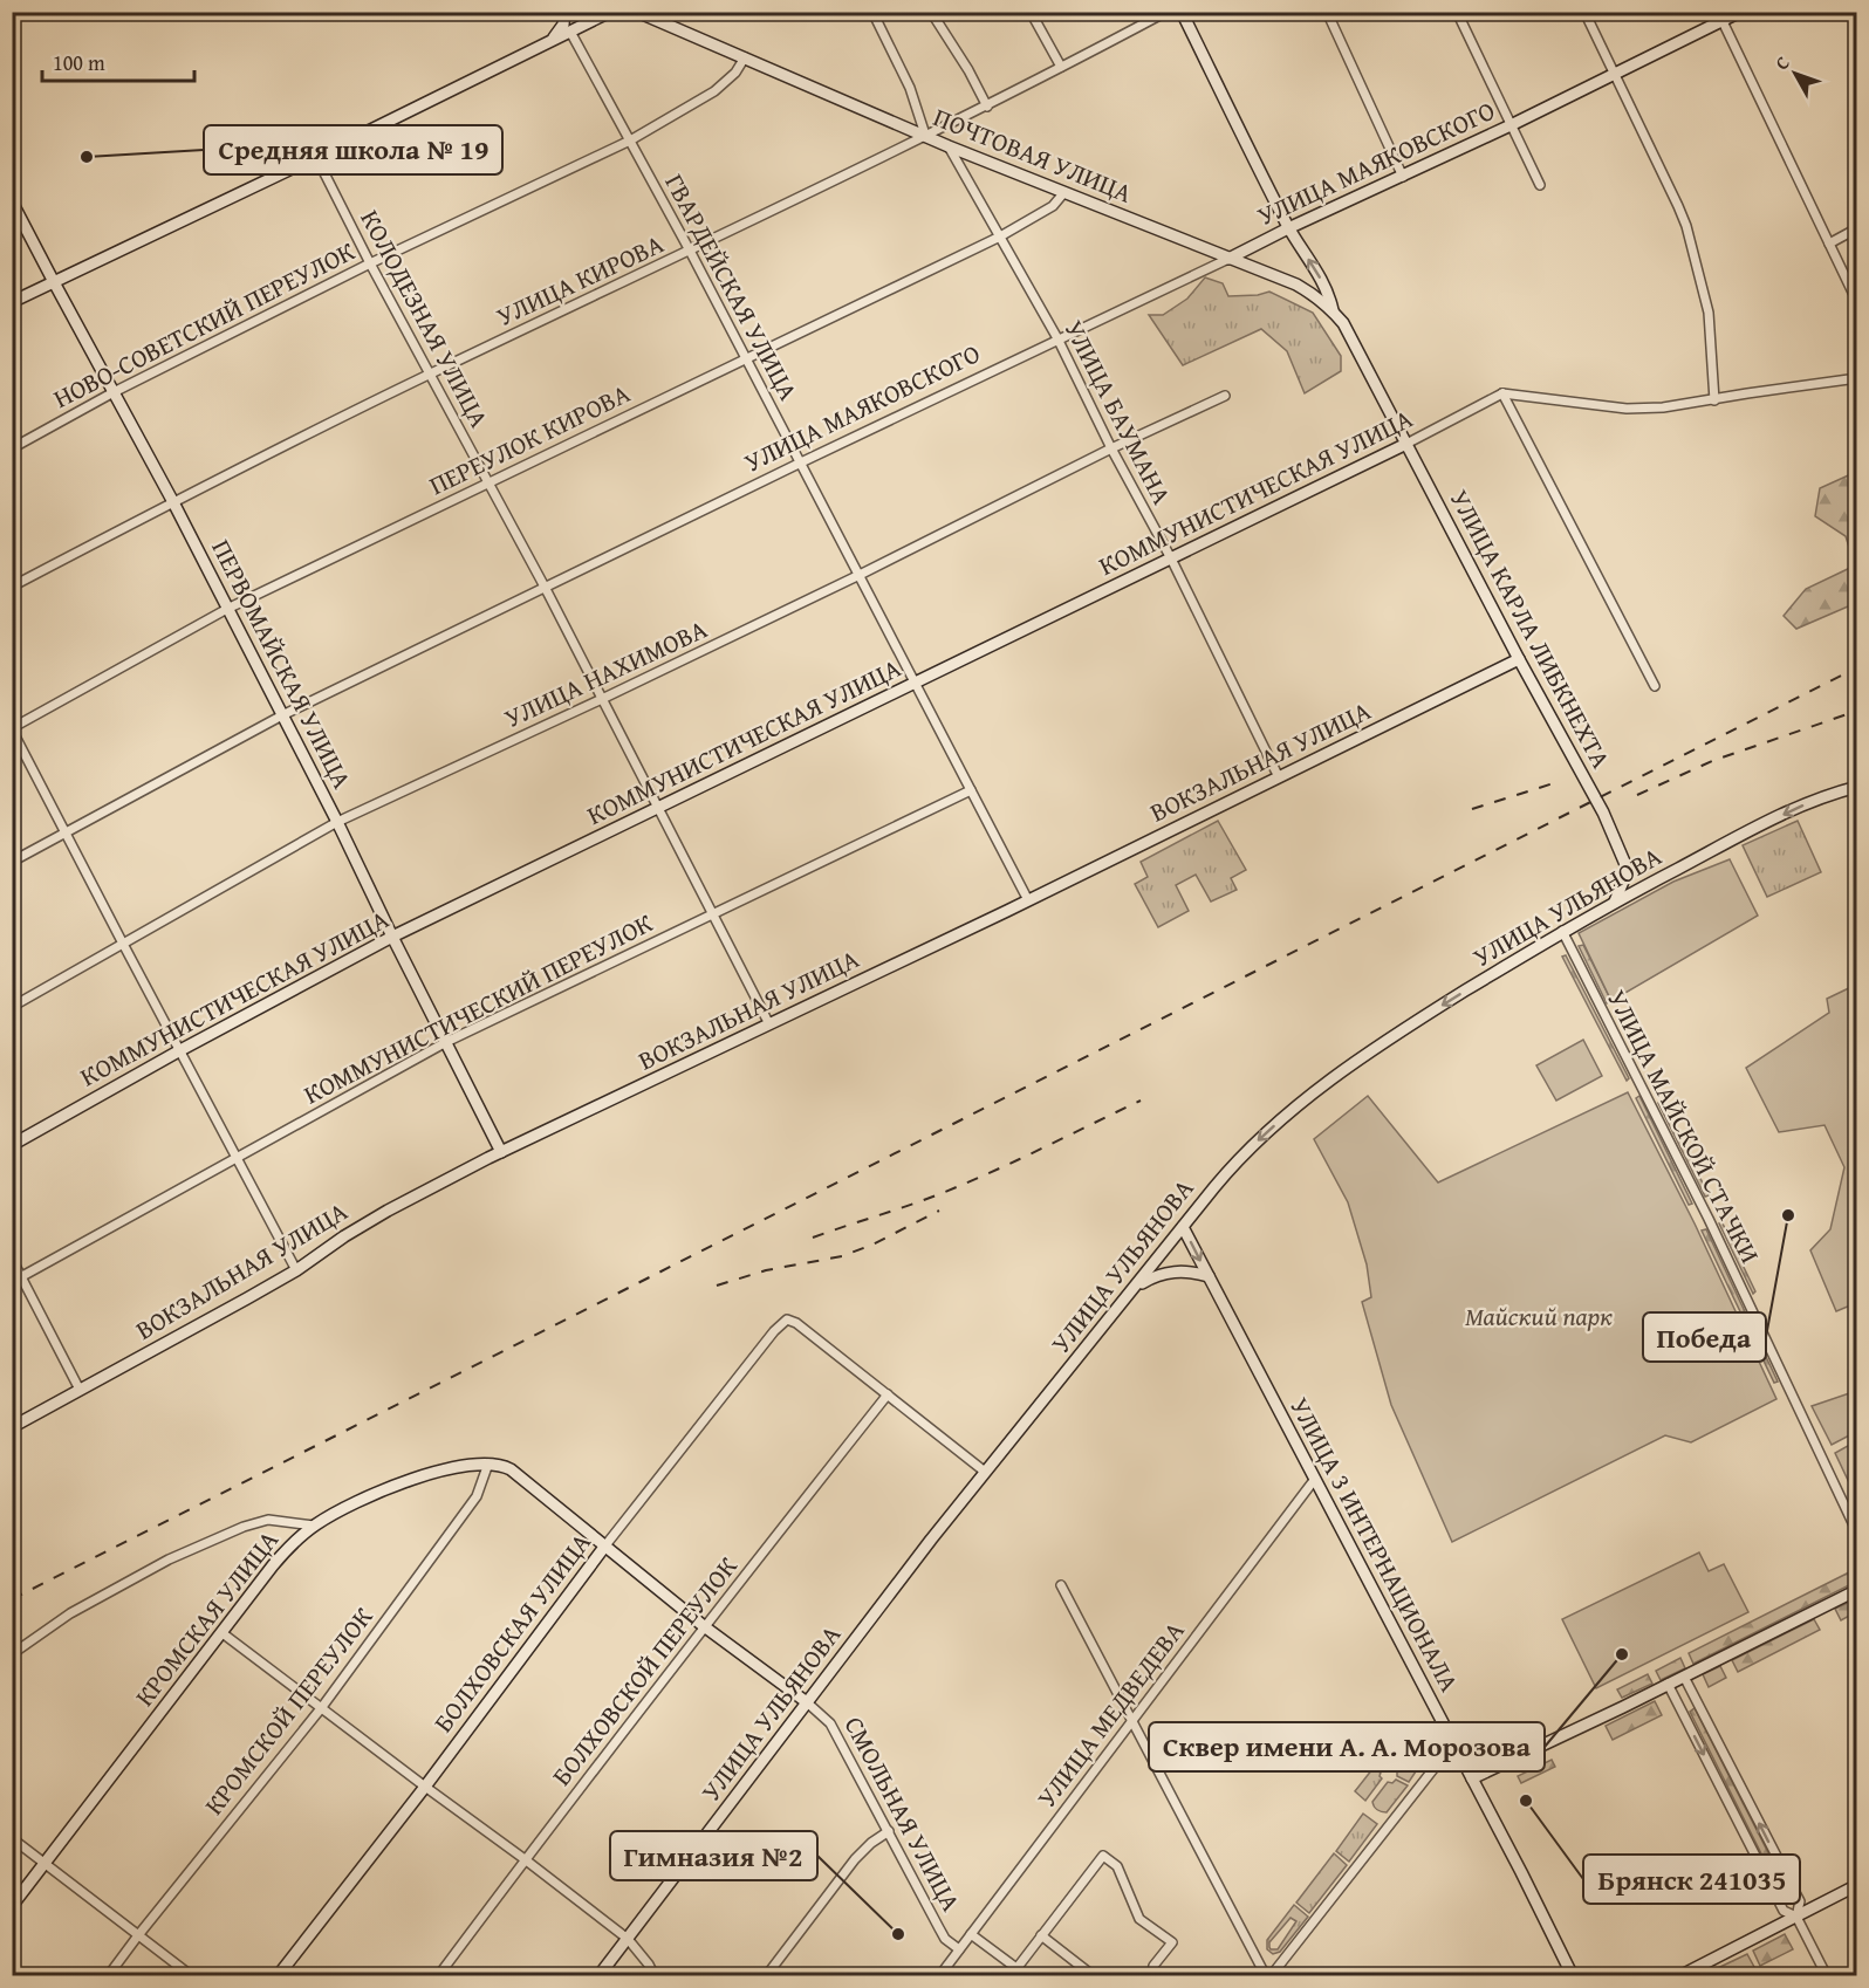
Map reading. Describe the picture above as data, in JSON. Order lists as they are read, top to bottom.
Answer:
{
  "streets": {
    "main road": [
      "ПОЧТОВАЯ УЛИЦА",
      "УЛИЦА МАЯКОВСКОГО",
      "КОММУНИСТИЧЕСКАЯ УЛИЦА",
      "УЛИЦА КАРЛА ЛИБКНЕХТА",
      "ПЕРВОМАЙСКАЯ УЛИЦА",
      "ВОКЗАЛЬНАЯ УЛИЦА",
      "УЛИЦА УЛЬЯНОВА",
      "УЛИЦА 3 ИНТЕРНАЦИОНАЛА",
      "КРОМСКАЯ УЛИЦА",
      "БОЛХОВСКАЯ УЛИЦА",
      "СМОЛЬНАЯ УЛИЦА"
    ],
    "street": [
      "УЛИЦА КИРОВА",
      "ГВАРДЕЙСКАЯ УЛИЦА",
      "КОЛОДЕЗНАЯ УЛИЦА",
      "НОВО-СОВЕТСКИЙ ПЕРЕУЛОК",
      "УЛИЦА БАУМАНА",
      "ПЕРЕУЛОК КИРОВА",
      "УЛИЦА НАХИМОВА",
      "КОММУНИСТИЧЕСКИЙ ПЕРЕУЛОК",
      "УЛИЦА МАЙСКОЙ СТАЧКИ",
      "БОЛХОВСКОЙ ПЕРЕУЛОК",
      "КРОМСКОЙ ПЕРЕУЛОК",
      "УЛИЦА МЕДВЕДЕВА"
    ]
  },
  "crossings": [
    ["ПОЧТОВАЯ УЛИЦА", "УЛИЦА МАЯКОВСКОГО"],
    ["ПОЧТОВАЯ УЛИЦА", "УЛИЦА КИРОВА"],
    ["ПОЧТОВАЯ УЛИЦА", "НОВО-СОВЕТСКИЙ ПЕРЕУЛОК"],
    ["ПОЧТОВАЯ УЛИЦА", "УЛИЦА БАУМАНА"],
    ["ПОЧТОВАЯ УЛИЦА", "ПЕРЕУЛОК КИРОВА"],
    ["ПОЧТОВАЯ УЛИЦА", "УЛИЦА КАРЛА ЛИБКНЕХТА"],
    ["УЛИЦА МАЯКОВСКОГО", "ГВАРДЕЙСКАЯ УЛИЦА"],
    ["УЛИЦА МАЯКОВСКОГО", "КОЛОДЕЗНАЯ УЛИЦА"],
    ["УЛИЦА МАЯКОВСКОГО", "УЛИЦА БАУМАНА"],
    ["УЛИЦА МАЯКОВСКОГО", "ПЕРВОМАЙСКАЯ УЛИЦА"],
    ["УЛИЦА КИРОВА", "ГВАРДЕЙСКАЯ УЛИЦА"],
    ["УЛИЦА КИРОВА", "КОЛОДЕЗНАЯ УЛИЦА"],
    ["УЛИЦА КИРОВА", "ПЕРВОМАЙСКАЯ УЛИЦА"],
    ["ГВАРДЕЙСКАЯ УЛИЦА", "НОВО-СОВЕТСКИЙ ПЕРЕУЛОК"],
    ["ГВАРДЕЙСКАЯ УЛИЦА", "ПЕРЕУЛОК КИРОВА"],
    ["ГВАРДЕЙСКАЯ УЛИЦА", "КОММУНИСТИЧЕСКАЯ УЛИЦА"],
    ["ГВАРДЕЙСКАЯ УЛИЦА", "УЛИЦА НАХИМОВА"],
    ["ГВАРДЕЙСКАЯ УЛИЦА", "ВОКЗАЛЬНАЯ УЛИЦА"],
    ["ГВАРДЕЙСКАЯ УЛИЦА", "КОММУНИСТИЧЕСКИЙ ПЕРЕУЛОК"],
    ["КОЛОДЕЗНАЯ УЛИЦА", "НОВО-СОВЕТСКИЙ ПЕРЕУЛОК"],
    ["КОЛОДЕЗНАЯ УЛИЦА", "ПЕРЕУЛОК КИРОВА"],
    ["КОЛОДЕЗНАЯ УЛИЦА", "КОММУНИСТИЧЕСКАЯ УЛИЦА"],
    ["КОЛОДЕЗНАЯ УЛИЦА", "УЛИЦА НАХИМОВА"],
    ["КОЛОДЕЗНАЯ УЛИЦА", "ВОКЗАЛЬНАЯ УЛИЦА"],
    ["КОЛОДЕЗНАЯ УЛИЦА", "КОММУНИСТИЧЕСКИЙ ПЕРЕУЛОК"],
    ["НОВО-СОВЕТСКИЙ ПЕРЕУЛОК", "ПЕРВОМАЙСКАЯ УЛИЦА"],
    ["УЛИЦА БАУМАНА", "ПЕРЕУЛОК КИРОВА"],
    ["УЛИЦА БАУМАНА", "КОММУНИСТИЧЕСКАЯ УЛИЦА"],
    ["УЛИЦА БАУМАНА", "УЛИЦА НАХИМОВА"],
    ["УЛИЦА БАУМАНА", "ВОКЗАЛЬНАЯ УЛИЦА"],
    ["ПЕРЕУЛОК КИРОВА", "ПЕРВОМАЙСКАЯ УЛИЦА"],
    ["КОММУНИСТИЧЕСКАЯ УЛИЦА", "УЛИЦА КАРЛА ЛИБКНЕХТА"],
    ["КОММУНИСТИЧЕСКАЯ УЛИЦА", "ПЕРВОМАЙСКАЯ УЛИЦА"],
    ["УЛИЦА КАРЛА ЛИБКНЕХТА", "ВОКЗАЛЬНАЯ УЛИЦА"],
    ["ПЕРВОМАЙСКАЯ УЛИЦА", "УЛИЦА НАХИМОВА"],
    ["ПЕРВОМАЙСКАЯ УЛИЦА", "ВОКЗАЛЬНАЯ УЛИЦА"],
    ["ПЕРВОМАЙСКАЯ УЛИЦА", "КОММУНИСТИЧЕСКИЙ ПЕРЕУЛОК"],
    ["УЛИЦА УЛЬЯНОВА", "УЛИЦА МАЙСКОЙ СТАЧКИ"],
    ["УЛИЦА УЛЬЯНОВА", "УЛИЦА 3 ИНТЕРНАЦИОНАЛА"],
    ["УЛИЦА УЛЬЯНОВА", "СМОЛЬНАЯ УЛИЦА"],
    ["УЛИЦА 3 ИНТЕРНАЦИОНАЛА", "УЛИЦА МЕДВЕДЕВА"],
    ["КРОМСКАЯ УЛИЦА", "КРОМСКОЙ ПЕРЕУЛОК"],
    ["КРОМСКАЯ УЛИЦА", "СМОЛЬНАЯ УЛИЦА"],
    ["БОЛХОВСКАЯ УЛИЦА", "БОЛХОВСКОЙ ПЕРЕУЛОК"],
    ["БОЛХОВСКАЯ УЛИЦА", "СМОЛЬНАЯ УЛИЦА"],
    ["БОЛХОВСКОЙ ПЕРЕУЛОК", "СМОЛЬНАЯ УЛИЦА"],
    ["УЛИЦА МЕДВЕДЕВА", "СМОЛЬНАЯ УЛИЦА"]
  ],
  "one_way": ["УЛИЦА УЛЬЯНОВА"],
  "parks": ["Майский парк"],
  "places": [
    "Средняя школа № 19",
    "Победа",
    "Сквер имени А. А. Морозова",
    "Брянск 241035",
    "Гимназия №2"
  ],
  "scale_bar": "100 m",
  "north": "top left"
}
